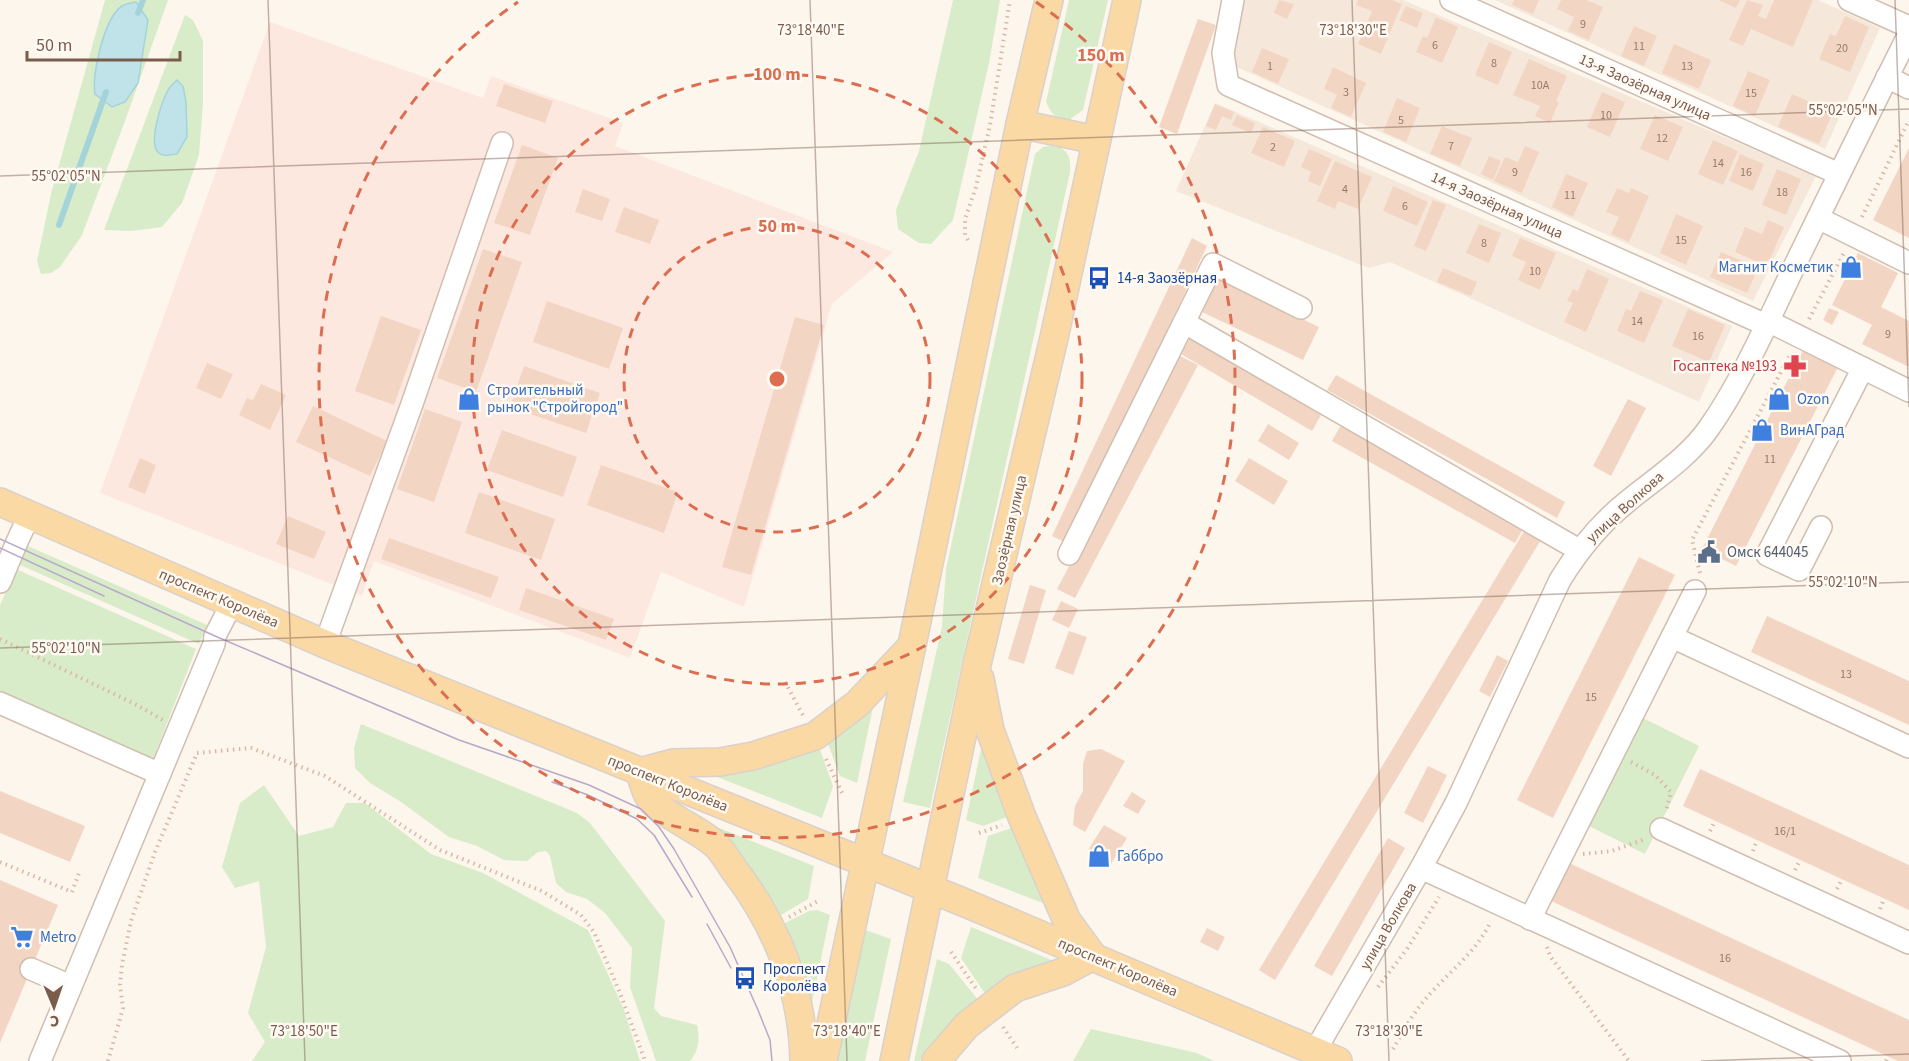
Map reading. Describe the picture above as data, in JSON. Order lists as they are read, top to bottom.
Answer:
{
  "streets": {
    "main road": ["Заозёрная улица", "проспект Королёва"],
    "street": ["13-я Заозёрная улица", "14-я Заозёрная улица", "улица Волкова"]
  },
  "crossings": [
    ["13-я Заозёрная улица", "улица Волкова"],
    ["14-я Заозёрная улица", "улица Волкова"],
    ["улица Волкова", "проспект Королёва"],
    ["Заозёрная улица", "проспект Королёва"]
  ],
  "places": {
    "shop": [
      "Магнит Косметик",
      "Строительный рынок \"Стройгород\"",
      "Ozon",
      "ВинАГрад",
      "Габбро"
    ],
    "bus stop": ["14-я Заозёрная", "Проспект Королёва"],
    "pharmacy": ["Госаптека №193"],
    "public building": ["Омск 644045"],
    "supermarket": ["Metro"]
  },
  "house_numbers": [
    "9",
    "6",
    "11",
    "20",
    "8",
    "1",
    "13",
    "10А",
    "3",
    "15",
    "10",
    "5",
    "12",
    "7",
    "2",
    "14",
    "9",
    "16",
    "4",
    "18",
    "11",
    "6",
    "15",
    "8",
    "10",
    "14",
    "9",
    "16",
    "11",
    "13",
    "15",
    "16/1",
    "16"
  ],
  "scale_bar": "50 m",
  "north": "bottom",
  "coordinates": [
    "73°18'40\"E",
    "73°18'30\"E",
    "55°02'05\"N",
    "55°02'10\"N",
    "73°18'50\"E"
  ],
  "rings": ["150 m", "100 m", "50 m"]
}
